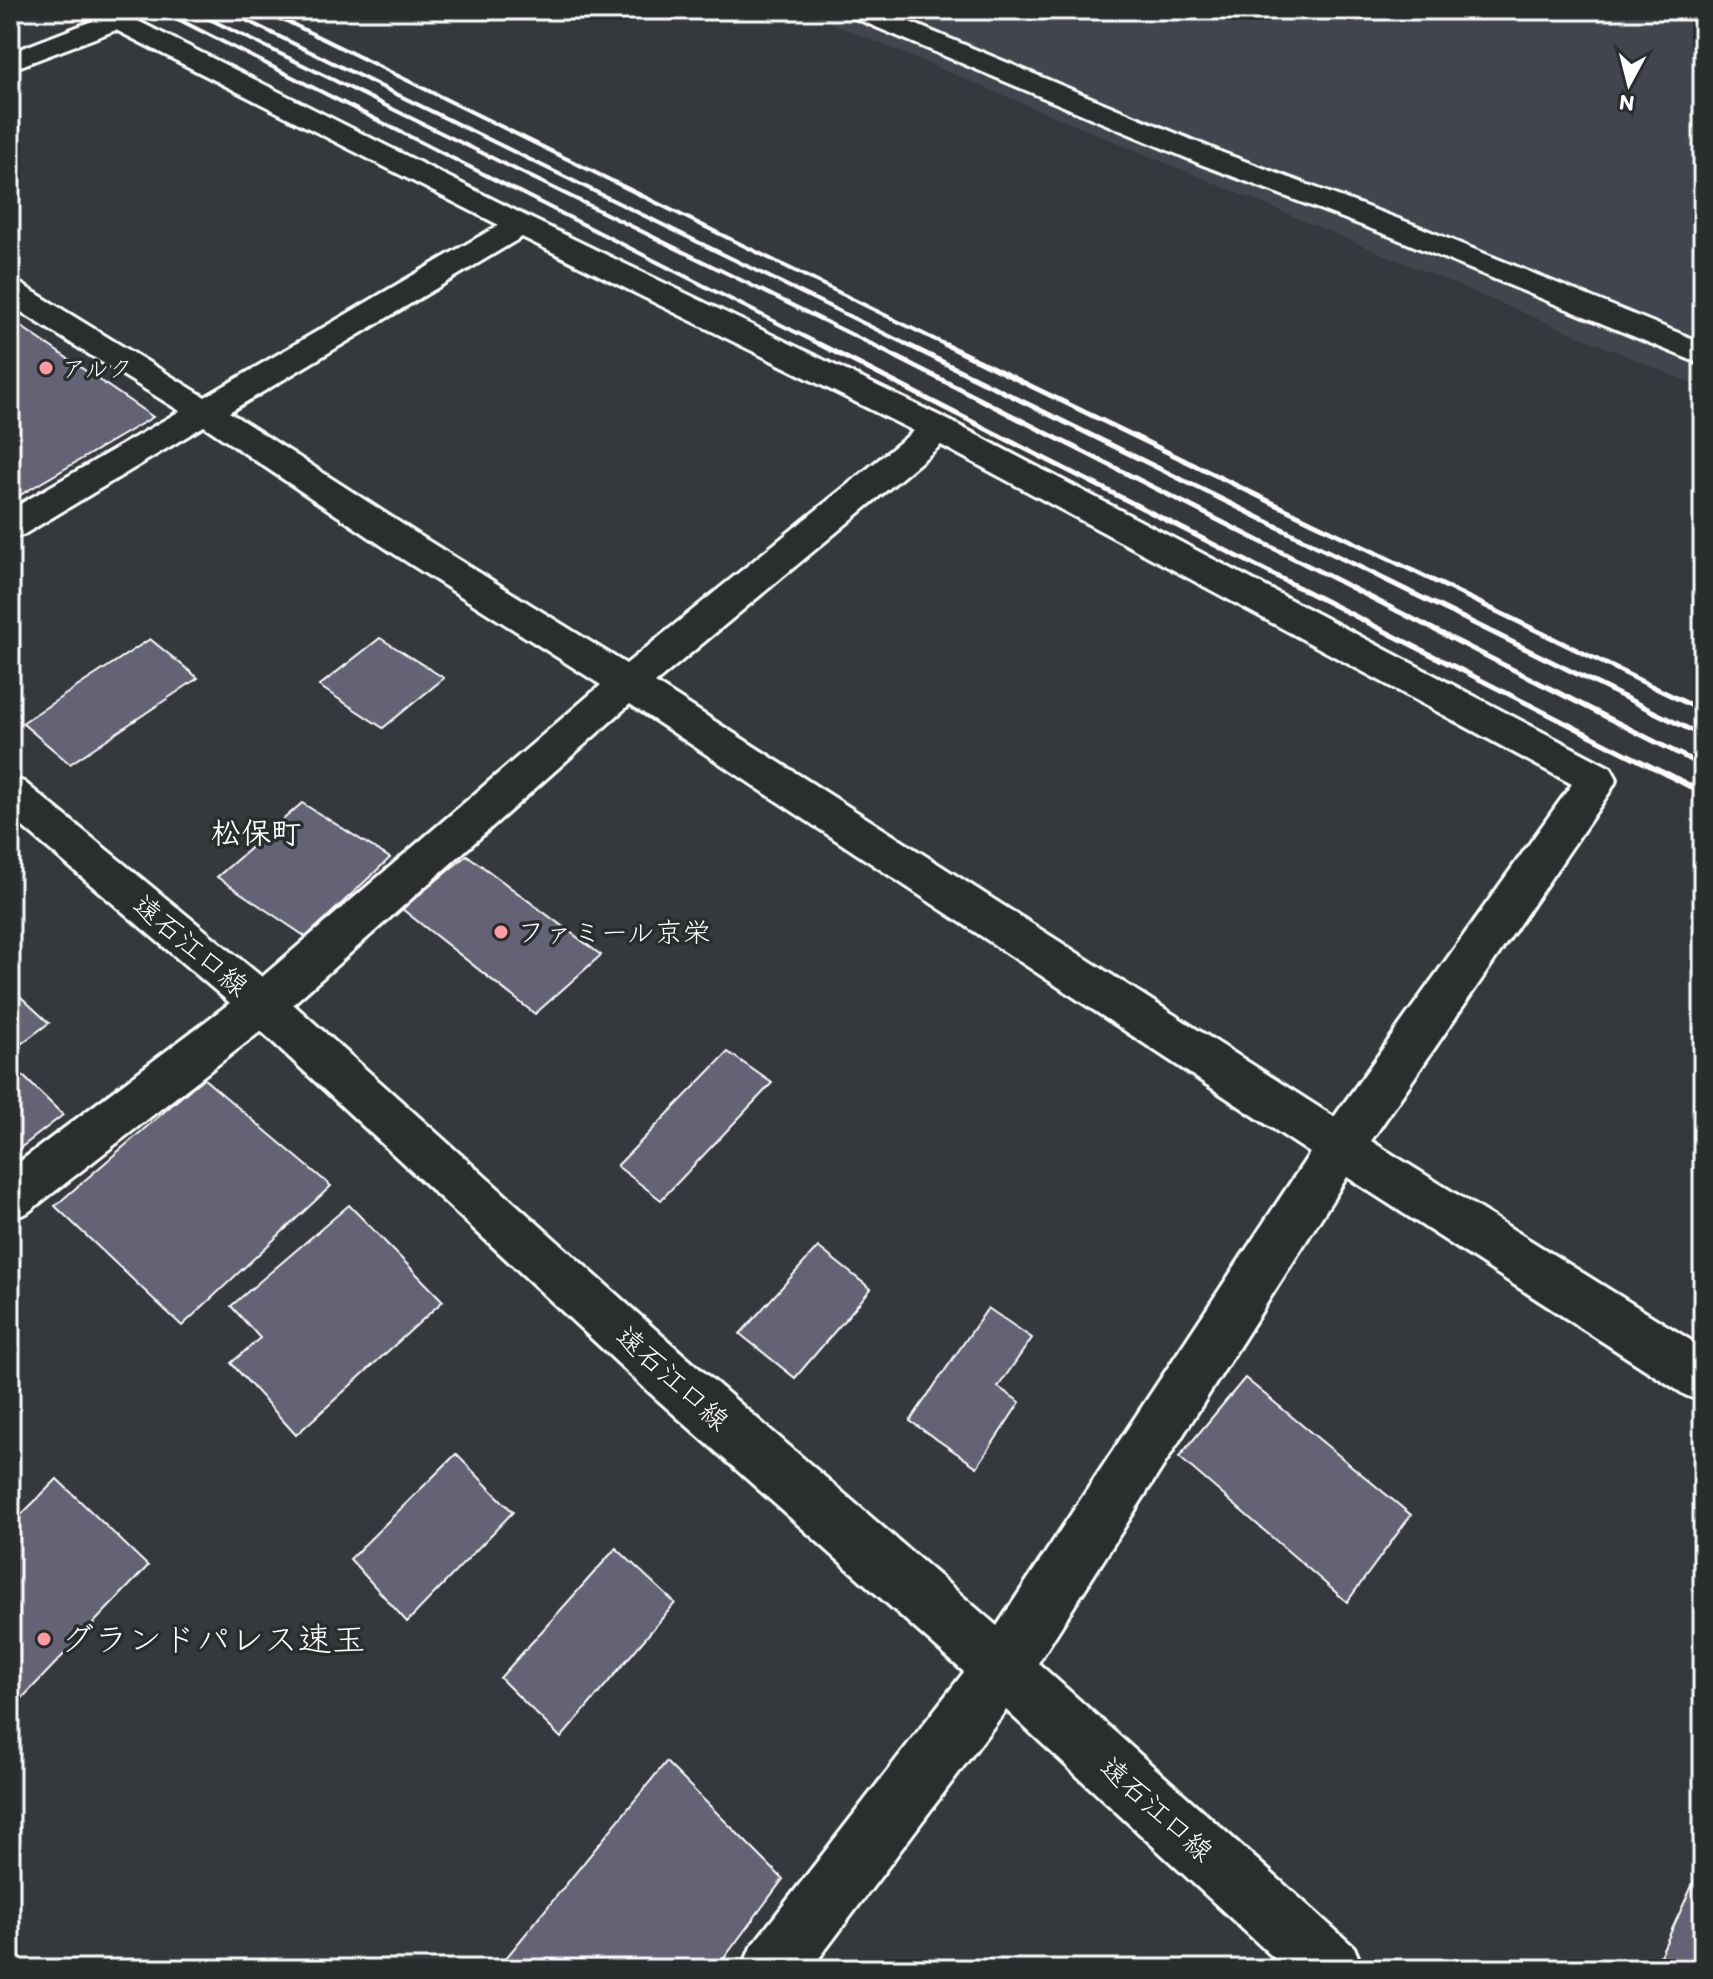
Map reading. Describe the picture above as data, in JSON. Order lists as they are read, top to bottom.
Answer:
{
  "streets": {
    "street": ["遠石江口線"]
  },
  "districts": ["松保町"],
  "places": ["アルク", "ファミール京栄", "グランドパレス速玉"],
  "north": "bottom"
}
